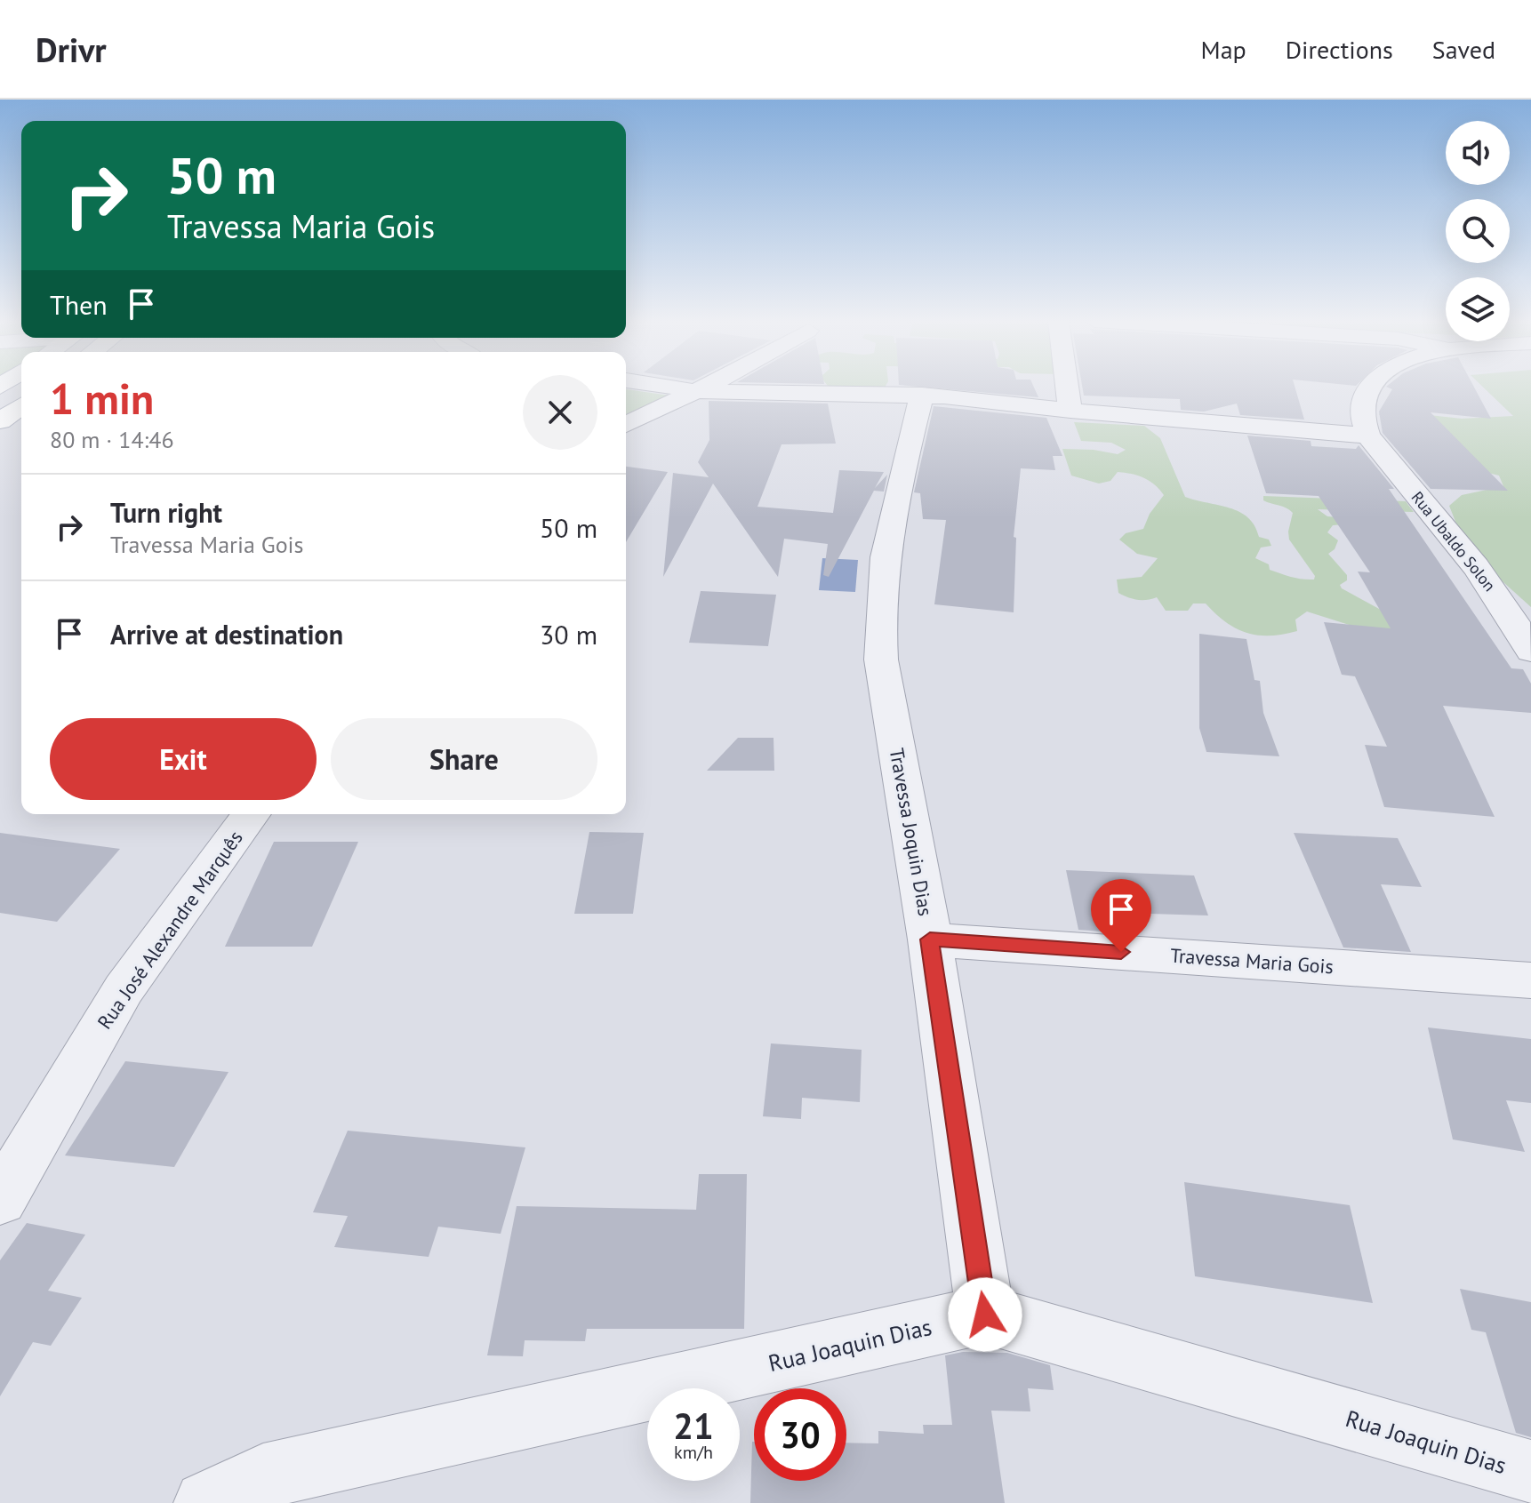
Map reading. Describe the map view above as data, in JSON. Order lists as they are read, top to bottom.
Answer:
{
  "streets": {
    "street": [
      "Rua Ubaldo Solon",
      "Travessa Joquin Dias",
      "Rua José Alexandre Marquês",
      "Travessa Maria Gois",
      "Rua Joaquin Dias"
    ]
  },
  "crossings": [
    ["Travessa Joquin Dias", "Travessa Maria Gois"],
    ["Travessa Joquin Dias", "Rua Joaquin Dias"]
  ],
  "page": {
    "header": "Drivr",
    "nav": ["Map", "Directions", "Saved"],
    "turn": ["50 m", "Travessa Maria Gois"],
    "then": "Then",
    "heading": ["1 min", "80 m · 14:46"],
    "list": [
      {
        "name": "Turn right",
        "note": "Travessa Maria Gois",
        "value": "50 m"
      },
      {
        "name": "Arrive at destination",
        "value": "30 m"
      }
    ],
    "buttons": ["Exit", "Share"],
    "speed": "21 km/h",
    "limit": "30"
  }
}
